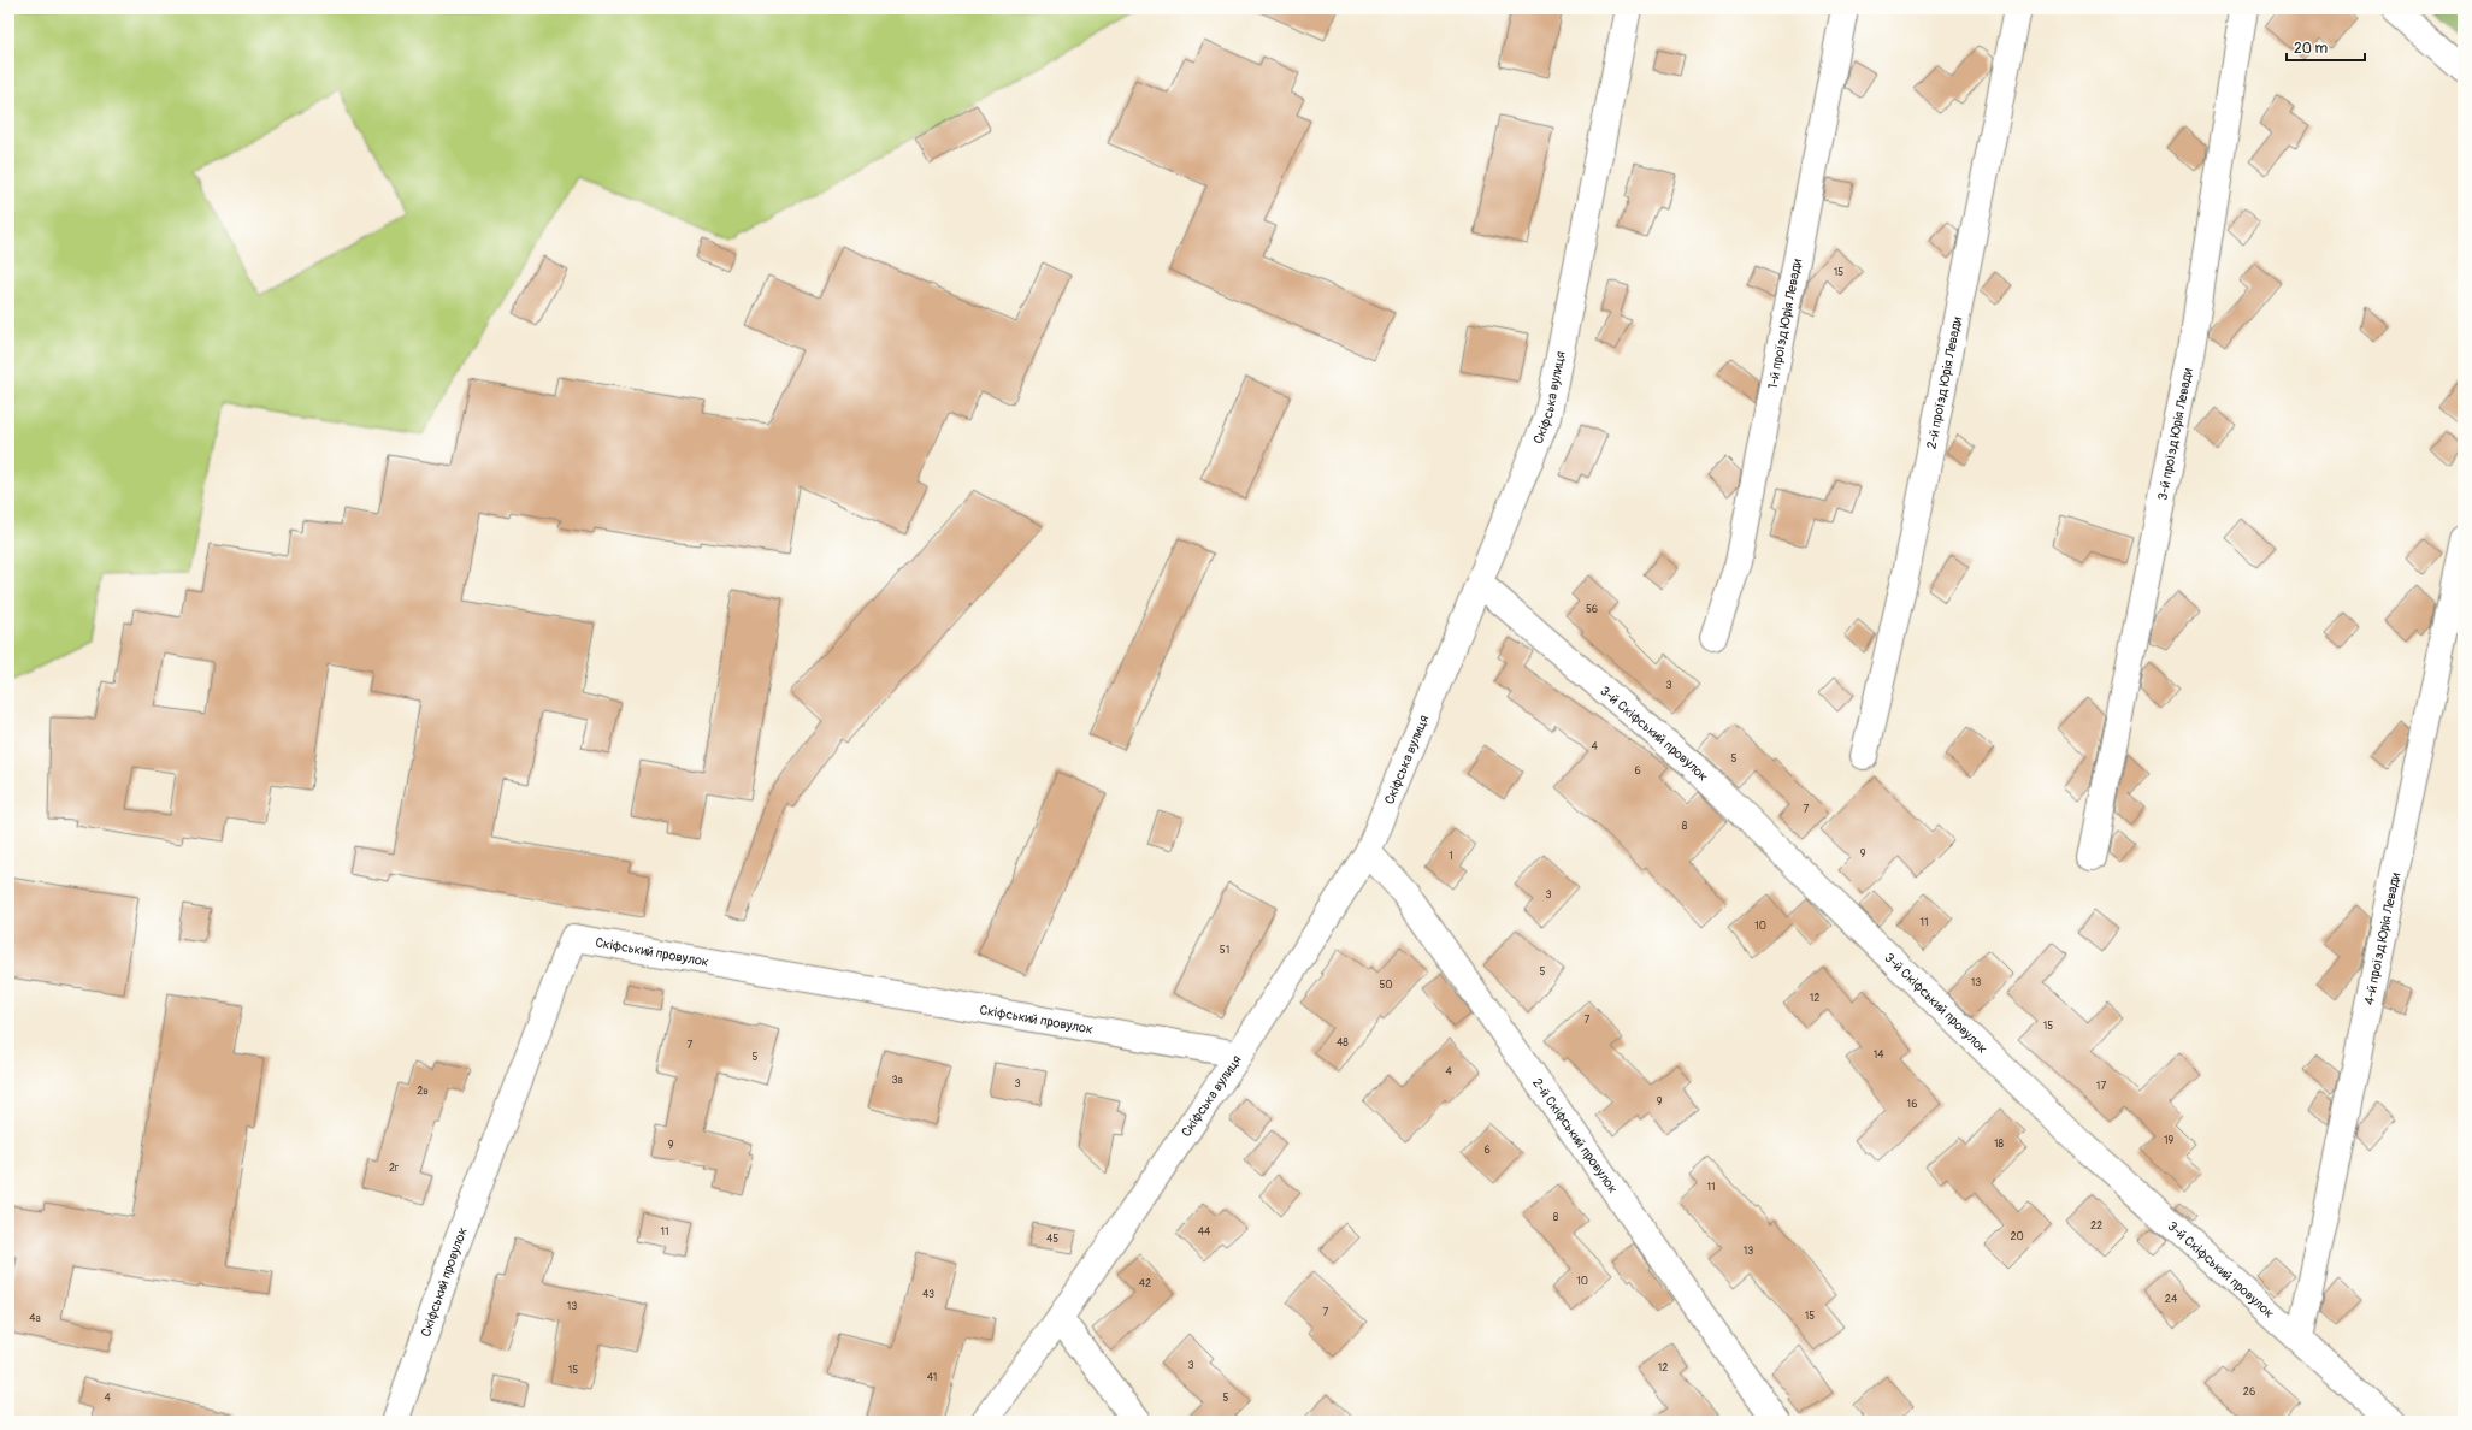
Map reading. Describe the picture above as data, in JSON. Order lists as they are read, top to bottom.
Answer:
{
  "streets": {
    "street": [
      "1-й проїзд Юрія Левади",
      "2-й проїзд Юрія Левади",
      "Скіфська вулиця",
      "3-й проїзд Юрія Левади",
      "3-й Скіфський провулок",
      "4-й проїзд Юрія Левади",
      "Скіфський провулок",
      "2-й Скіфський провулок"
    ]
  },
  "crossings": [
    ["Скіфська вулиця", "3-й Скіфський провулок"],
    ["Скіфська вулиця", "Скіфський провулок"],
    ["Скіфська вулиця", "2-й Скіфський провулок"],
    ["3-й Скіфський провулок", "4-й проїзд Юрія Левади"]
  ],
  "house_numbers": [
    "15",
    "56",
    "3",
    "4",
    "5",
    "6",
    "7",
    "8",
    "9",
    "1",
    "3",
    "11",
    "10",
    "51",
    "5",
    "13",
    "50",
    "12",
    "7",
    "15",
    "48",
    "7",
    "14",
    "5",
    "4",
    "3а",
    "3",
    "17",
    "2в",
    "9",
    "16",
    "19",
    "18",
    "9",
    "6",
    "2г",
    "11",
    "8",
    "22",
    "11",
    "44",
    "20",
    "45",
    "13",
    "10",
    "42",
    "43",
    "24",
    "13",
    "7",
    "15",
    "4а",
    "3",
    "12",
    "15",
    "41",
    "26",
    "4",
    "5"
  ],
  "scale_bar": "20 m"
}
